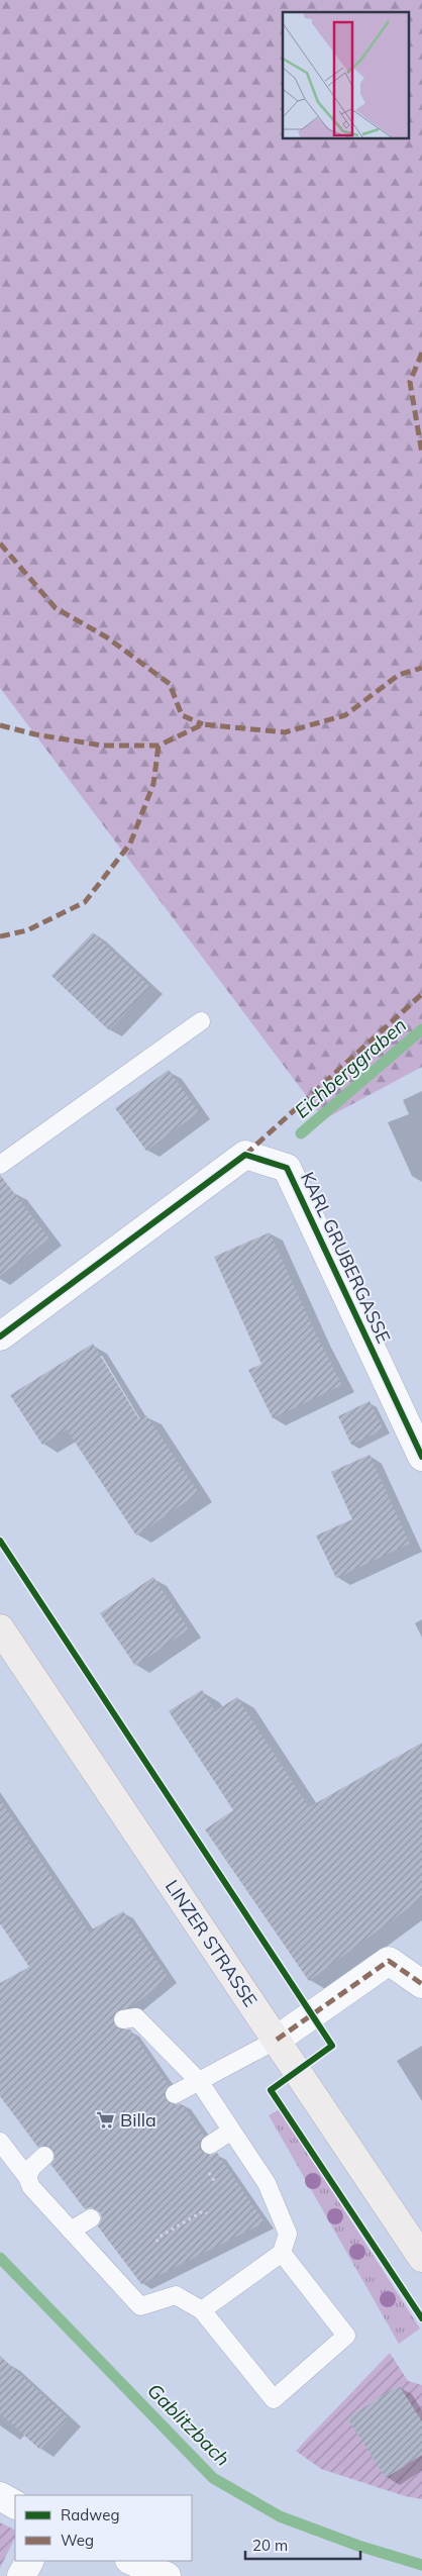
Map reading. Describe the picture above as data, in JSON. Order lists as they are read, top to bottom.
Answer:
{
  "streets": {
    "main road": ["LINZER STRASSE"],
    "street": ["KARL GRUBERGASSE"]
  },
  "water": ["Eichberggraben", "Gablitzbach"],
  "places": {
    "supermarket": ["Billa"]
  },
  "legend": ["Radweg", "Weg"],
  "scale_bar": "20 m"
}
